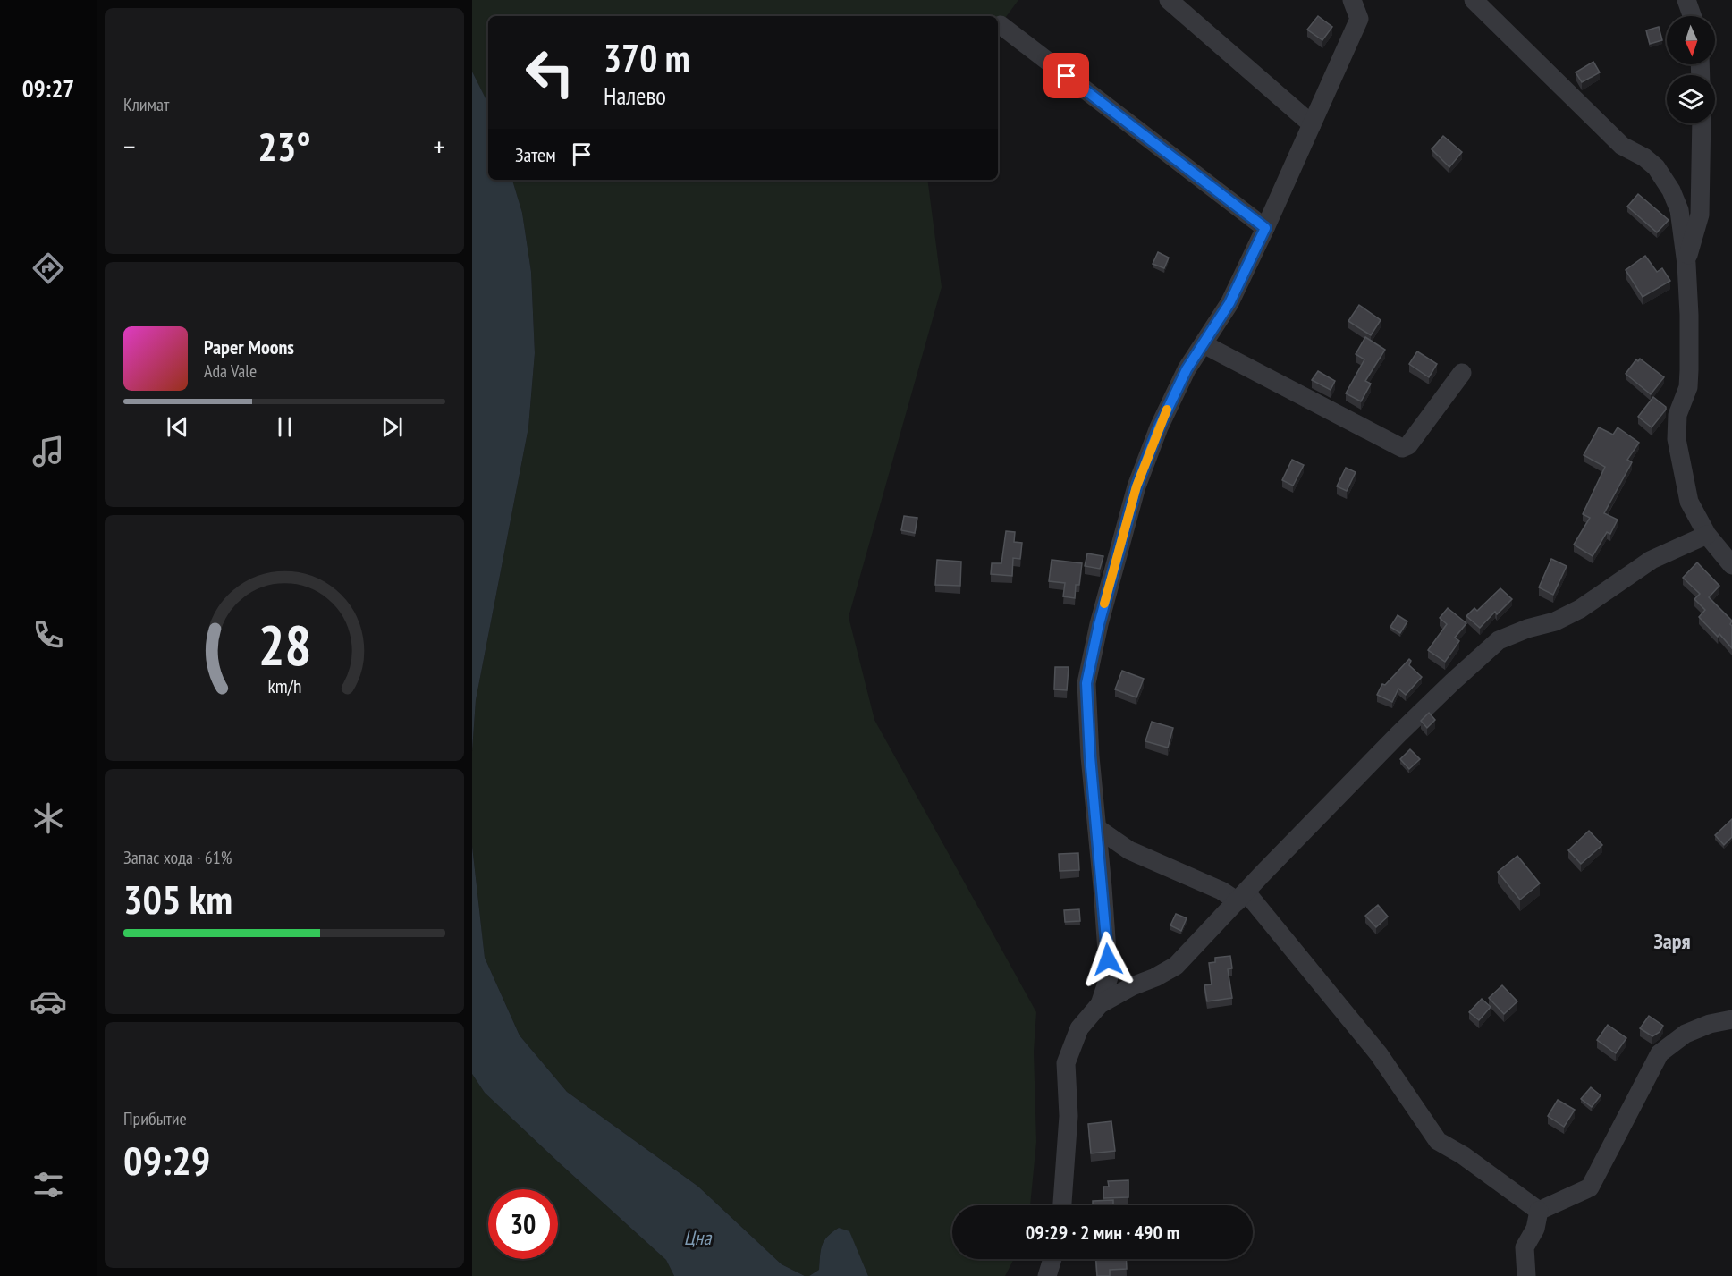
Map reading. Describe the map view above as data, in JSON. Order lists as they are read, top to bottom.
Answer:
{
  "districts": ["Заря"],
  "water": ["Цна"],
  "north": "bottom",
  "page": {
    "tabs": "09:27",
    "tile": [
      "Климат",
      ["Запас хода · 61%", "305 km"],
      ["Прибытие", "09:29"]
    ],
    "turn": ["370 m", "Налево"],
    "heat": ["−", "23°", "+"],
    "then": "Затем",
    "song": ["Paper Moons", "Ada Vale"],
    "limit": "30",
    "trip": "09:29 · 2 мин · 490 m",
    "gauge": ["28", "km/h"]
  }
}
